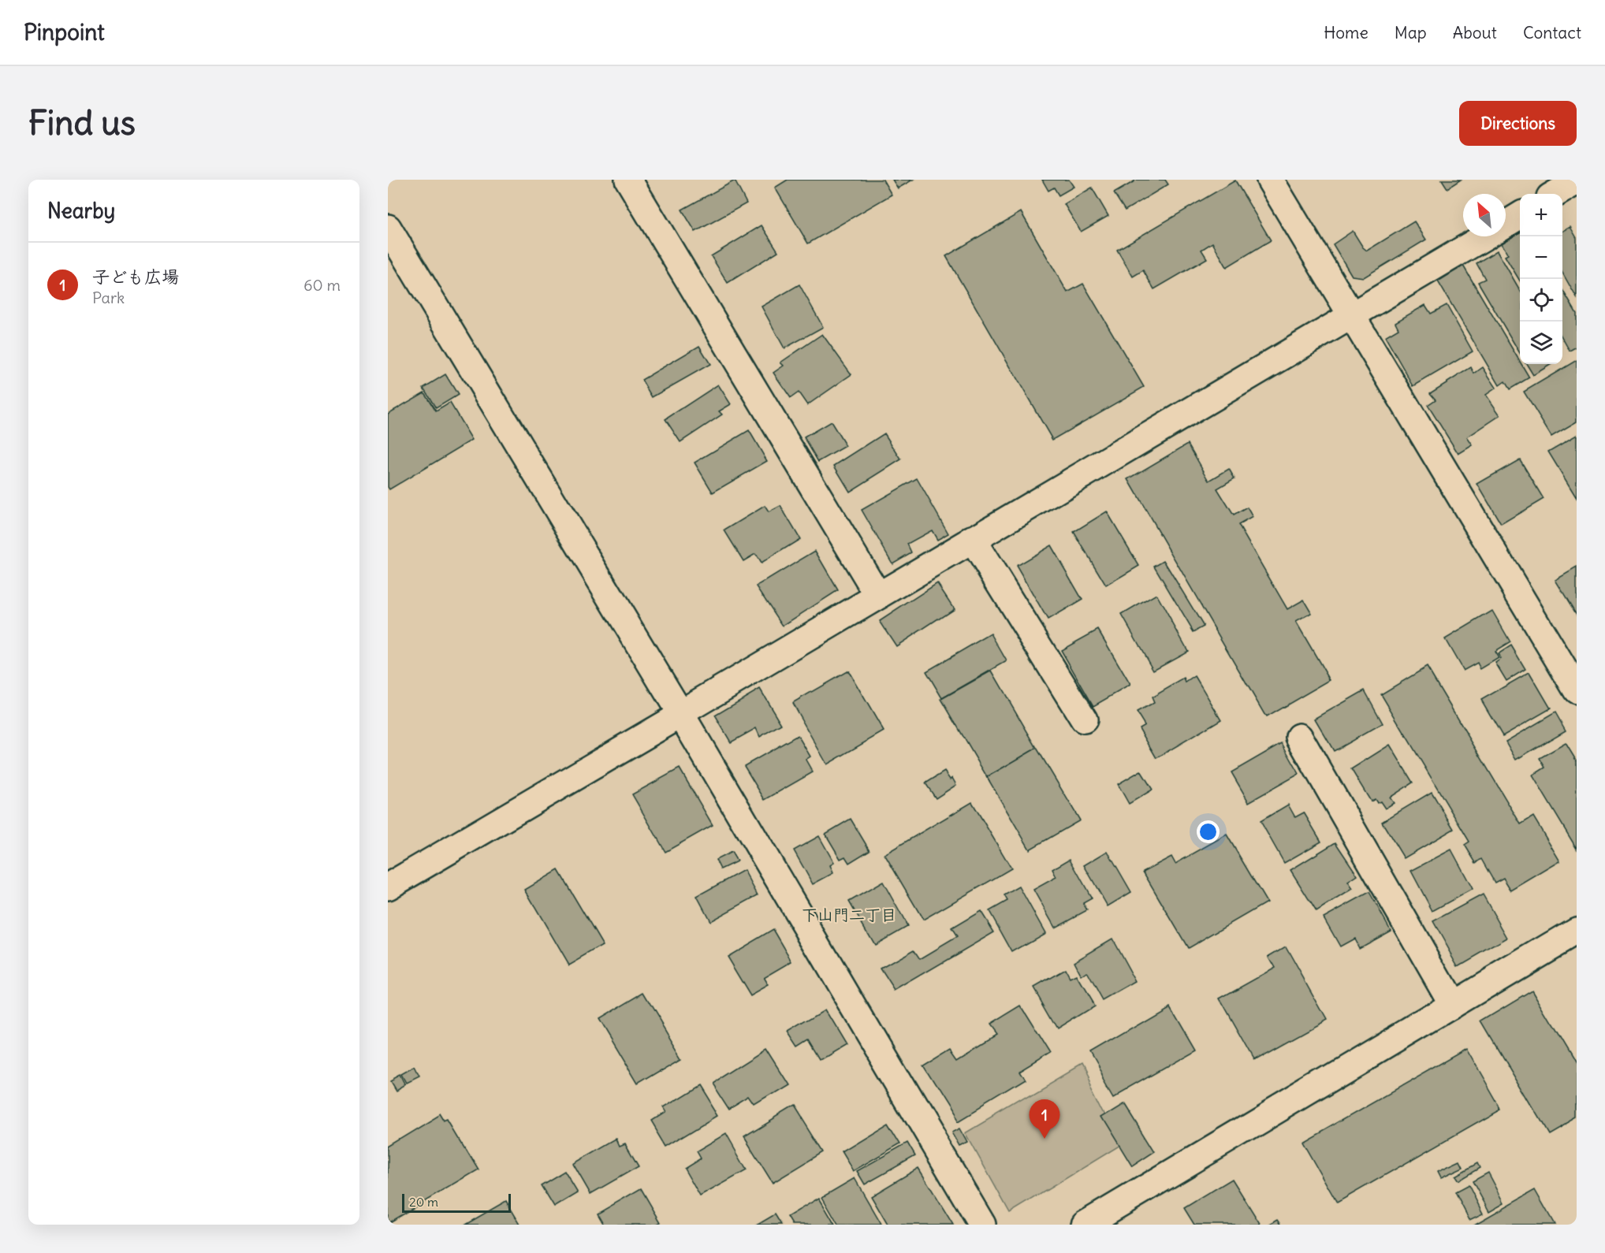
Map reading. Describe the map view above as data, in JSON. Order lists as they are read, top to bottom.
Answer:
{
  "districts": ["下山門二丁目"],
  "scale_bar": "20 m",
  "north": "top left",
  "page": {
    "header": "Pinpoint",
    "nav": [
      "Home",
      "Map",
      "About",
      "Contact"
    ],
    "buttons": "Directions",
    "title": "Find us",
    "heading": "Nearby",
    "map_buttons": ["+", "−"],
    "list": [
      {
        "mark": "1",
        "name": "子ども広場",
        "note": "Park",
        "value": "60 m"
      }
    ],
    "pins": "1",
    "scale": "20 m"
  }
}
